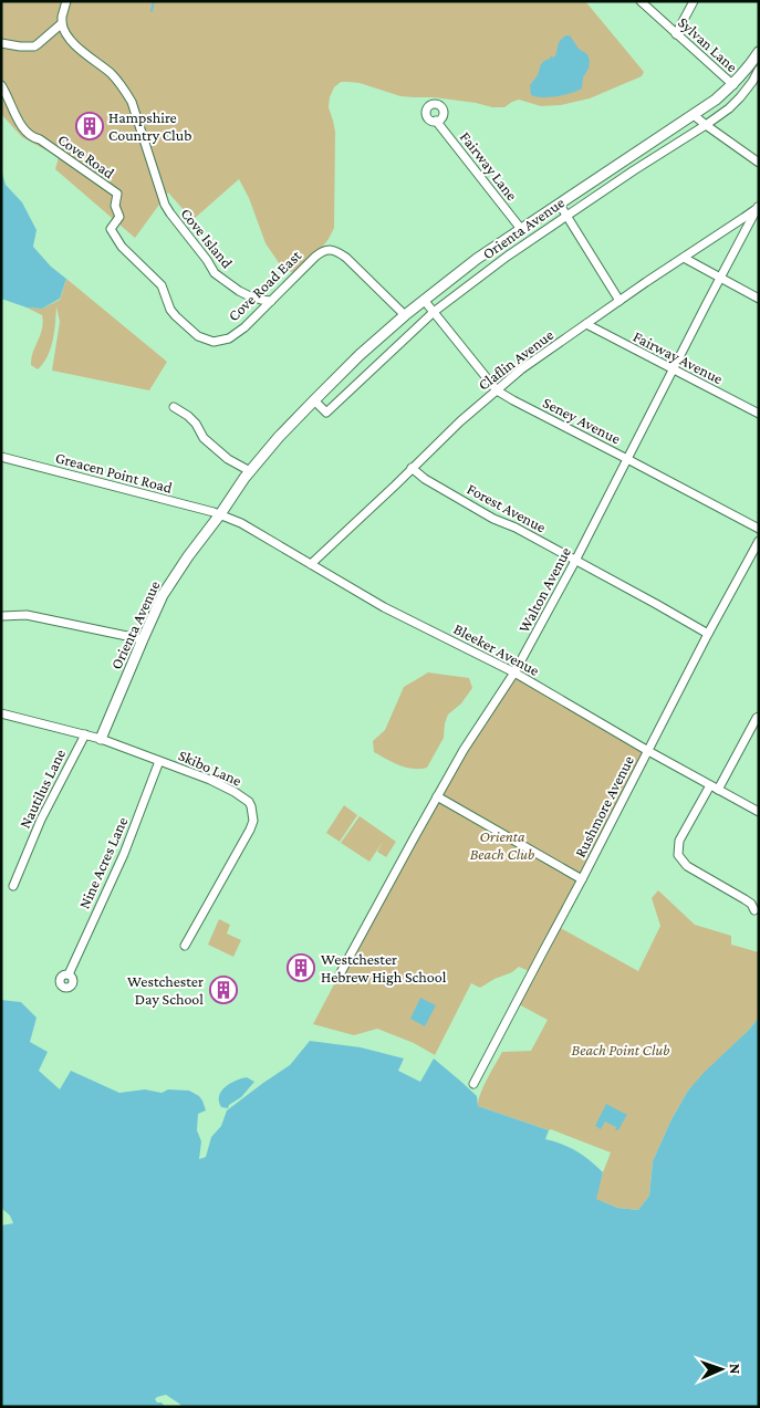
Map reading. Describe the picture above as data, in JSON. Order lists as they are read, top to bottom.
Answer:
{
  "streets": {
    "street": [
      "Sylvan Lane",
      "Cove Road",
      "Fairway Lane",
      "Orienta Avenue",
      "Cove Island",
      "Cove Road East",
      "Fairway Avenue",
      "Claflin Avenue",
      "Seney Avenue",
      "Greacen Point Road",
      "Forest Avenue",
      "Walton Avenue",
      "Bleeker Avenue",
      "Skibo Lane",
      "Nautilus Lane",
      "Rushmore Avenue",
      "Nine Acres Lane"
    ]
  },
  "crossings": [
    ["Sylvan Lane", "Orienta Avenue"],
    ["Cove Road", "Cove Road East"],
    ["Fairway Lane", "Orienta Avenue"],
    ["Orienta Avenue", "Cove Road East"],
    ["Orienta Avenue", "Seney Avenue"],
    ["Orienta Avenue", "Greacen Point Road"],
    ["Orienta Avenue", "Bleeker Avenue"],
    ["Orienta Avenue", "Skibo Lane"],
    ["Cove Island", "Cove Road East"],
    ["Fairway Avenue", "Claflin Avenue"],
    ["Fairway Avenue", "Walton Avenue"],
    ["Claflin Avenue", "Seney Avenue"],
    ["Claflin Avenue", "Forest Avenue"],
    ["Claflin Avenue", "Walton Avenue"],
    ["Claflin Avenue", "Bleeker Avenue"],
    ["Seney Avenue", "Walton Avenue"],
    ["Greacen Point Road", "Bleeker Avenue"],
    ["Forest Avenue", "Walton Avenue"],
    ["Forest Avenue", "Rushmore Avenue"],
    ["Walton Avenue", "Bleeker Avenue"],
    ["Bleeker Avenue", "Rushmore Avenue"],
    ["Skibo Lane", "Nine Acres Lane"]
  ],
  "parks": ["Orienta Beach Club", "Beach Point Club"],
  "places": {
    "building": ["Hampshire Country Club", "Westchester Hebrew High School", "Westchester Day School"]
  },
  "north": "right"
}
